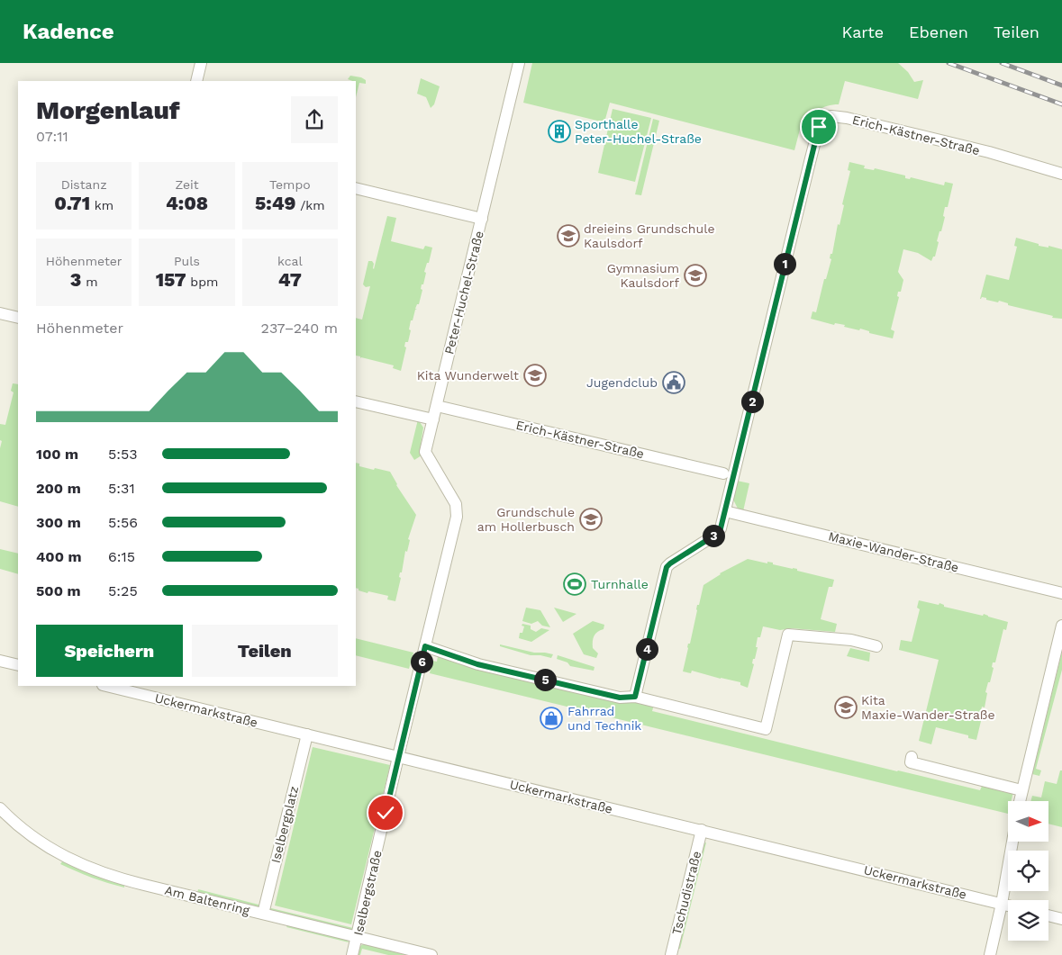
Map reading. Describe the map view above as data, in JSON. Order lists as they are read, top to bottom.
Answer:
{
  "streets": {
    "street": [
      "Erich-Kästner-Straße",
      "Peter-Huchel-Straße",
      "Maxie-Wander-Straße",
      "Uckermarkstraße",
      "Iselbergplatz",
      "Iselbergstraße",
      "Tschudistraße",
      "Am Baltenring"
    ]
  },
  "crossings": [
    ["Erich-Kästner-Straße", "Peter-Huchel-Straße"],
    ["Erich-Kästner-Straße", "Maxie-Wander-Straße"],
    ["Peter-Huchel-Straße", "Iselbergstraße"],
    ["Uckermarkstraße", "Iselbergplatz"],
    ["Uckermarkstraße", "Iselbergstraße"],
    ["Uckermarkstraße", "Tschudistraße"],
    ["Iselbergplatz", "Am Baltenring"],
    ["Iselbergstraße", "Am Baltenring"]
  ],
  "places": {
    "building": ["Sporthalle Peter-Huchel-Straße"],
    "school or university": [
      "dreieins Grundschule Kaulsdorf",
      "Gymnasium Kaulsdorf",
      "Kita Wunderwelt",
      "Grundschule am Hollerbusch",
      "Kita Maxie-Wander-Straße"
    ],
    "public building": ["Jugendclub"],
    "sports": ["Turnhalle"],
    "shop": ["Fahrrad und Technik"]
  },
  "north": "right",
  "page": {
    "header": "Kadence",
    "nav": ["Karte", "Ebenen", "Teilen"],
    "heading": ["Morgenlauf", "07:11"],
    "stats": [
      ["Distanz", "0.71 km"],
      ["Zeit", "4:08"],
      ["Tempo", "5:49 /km"],
      ["Höhenmeter", "3 m"],
      ["Puls", "157 bpm"],
      ["kcal", "47"]
    ],
    "pins": [
      "1",
      "2",
      "3",
      "4",
      "6",
      "5"
    ],
    "chart": ["Höhenmeter", "237–240 m"],
    "list": [
      {
        "name": "100 m",
        "note": "5:53"
      },
      {
        "name": "200 m",
        "note": "5:31"
      },
      {
        "name": "300 m",
        "note": "5:56"
      },
      {
        "name": "400 m",
        "note": "6:15"
      },
      {
        "name": "500 m",
        "note": "5:25"
      }
    ],
    "buttons": ["Speichern", "Teilen"]
  }
}
